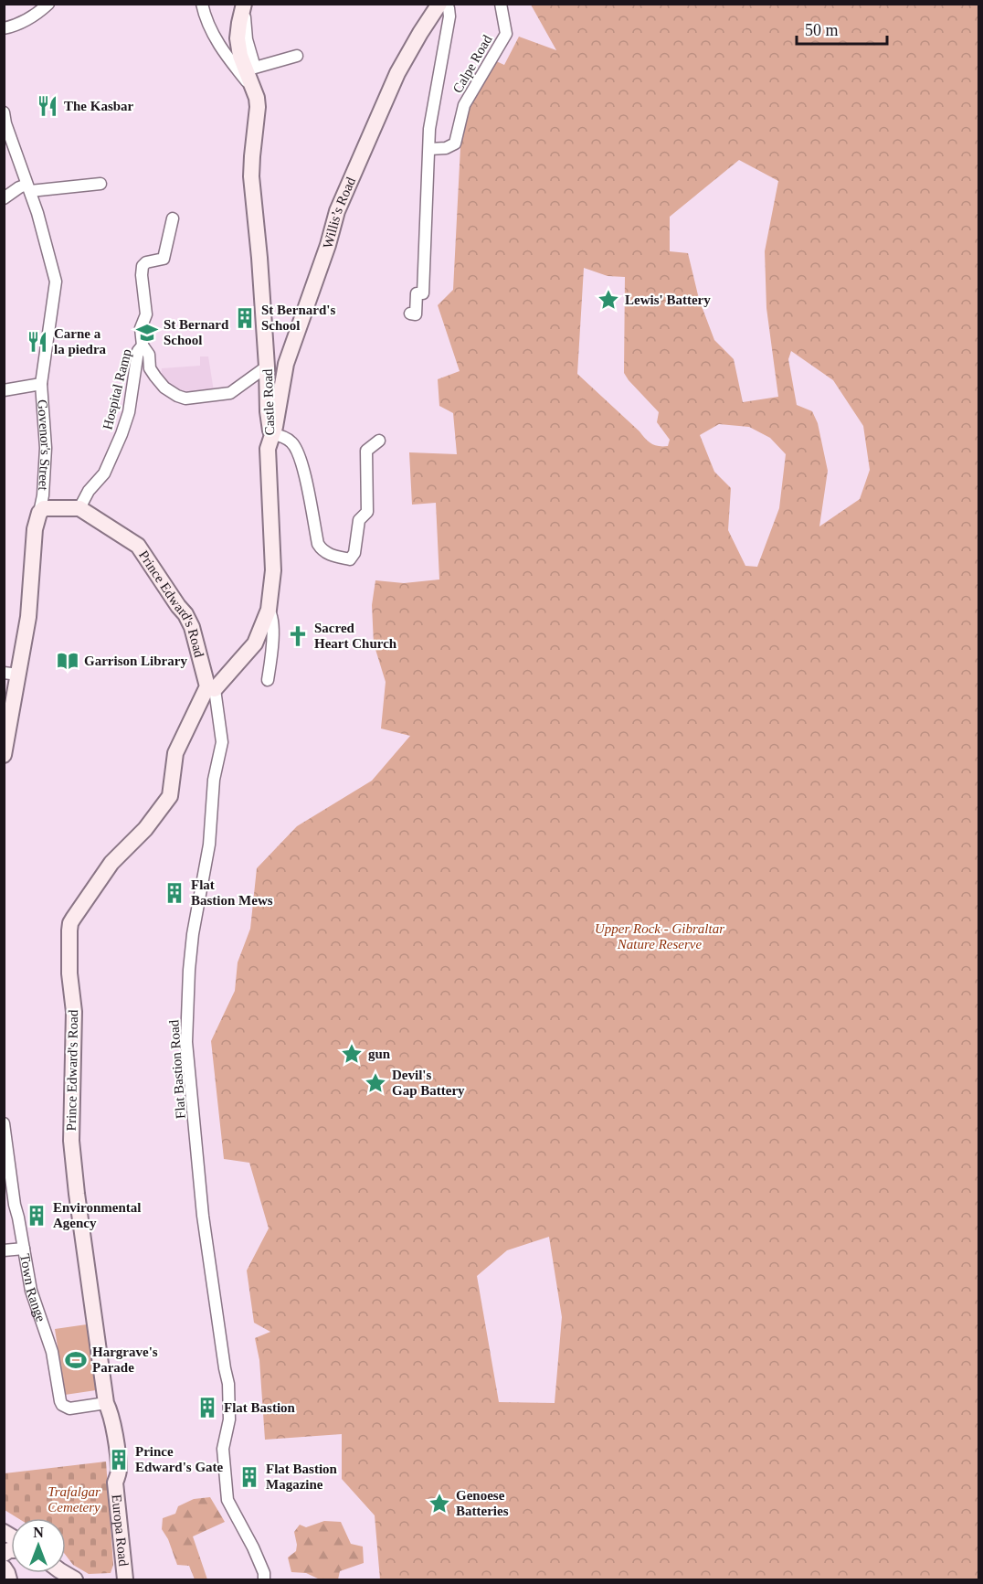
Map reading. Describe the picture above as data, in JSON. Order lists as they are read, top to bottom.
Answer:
{
  "streets": {
    "street": [
      "Calpe Road",
      "Willis’s Road",
      "Hospital Ramp",
      "Castle Road",
      "Govenor's Street",
      "Prince Edward's Road",
      "Flat Bastion Road",
      "Town Range",
      "Europa Road"
    ]
  },
  "crossings": [
    ["Calpe Road", "Willis’s Road"],
    ["Willis’s Road", "Castle Road"],
    ["Hospital Ramp", "Prince Edward's Road"],
    ["Castle Road", "Prince Edward's Road"],
    ["Castle Road", "Flat Bastion Road"],
    ["Prince Edward's Road", "Flat Bastion Road"],
    ["Prince Edward's Road", "Town Range"],
    ["Prince Edward's Road", "Europa Road"]
  ],
  "parks": ["Upper Rock - Gibraltar Nature Reserve", "Trafalgar Cemetery"],
  "places": {
    "restaurant": ["The Kasbar", "Carne a la piedra"],
    "place": [
      "Lewis' Battery",
      "gun",
      "Devil's Gap Battery",
      "Genoese Batteries"
    ],
    "building": [
      "St Bernard's School",
      "Flat Bastion Mews",
      "Environmental Agency",
      "Flat Bastion",
      "Prince Edward's Gate",
      "Flat Bastion Magazine"
    ],
    "school or university": ["St Bernard School"],
    "church": ["Sacred Heart Church"],
    "library": ["Garrison Library"],
    "sports": ["Hargrave's Parade"]
  },
  "scale_bar": "50 m",
  "north": "top"
}
